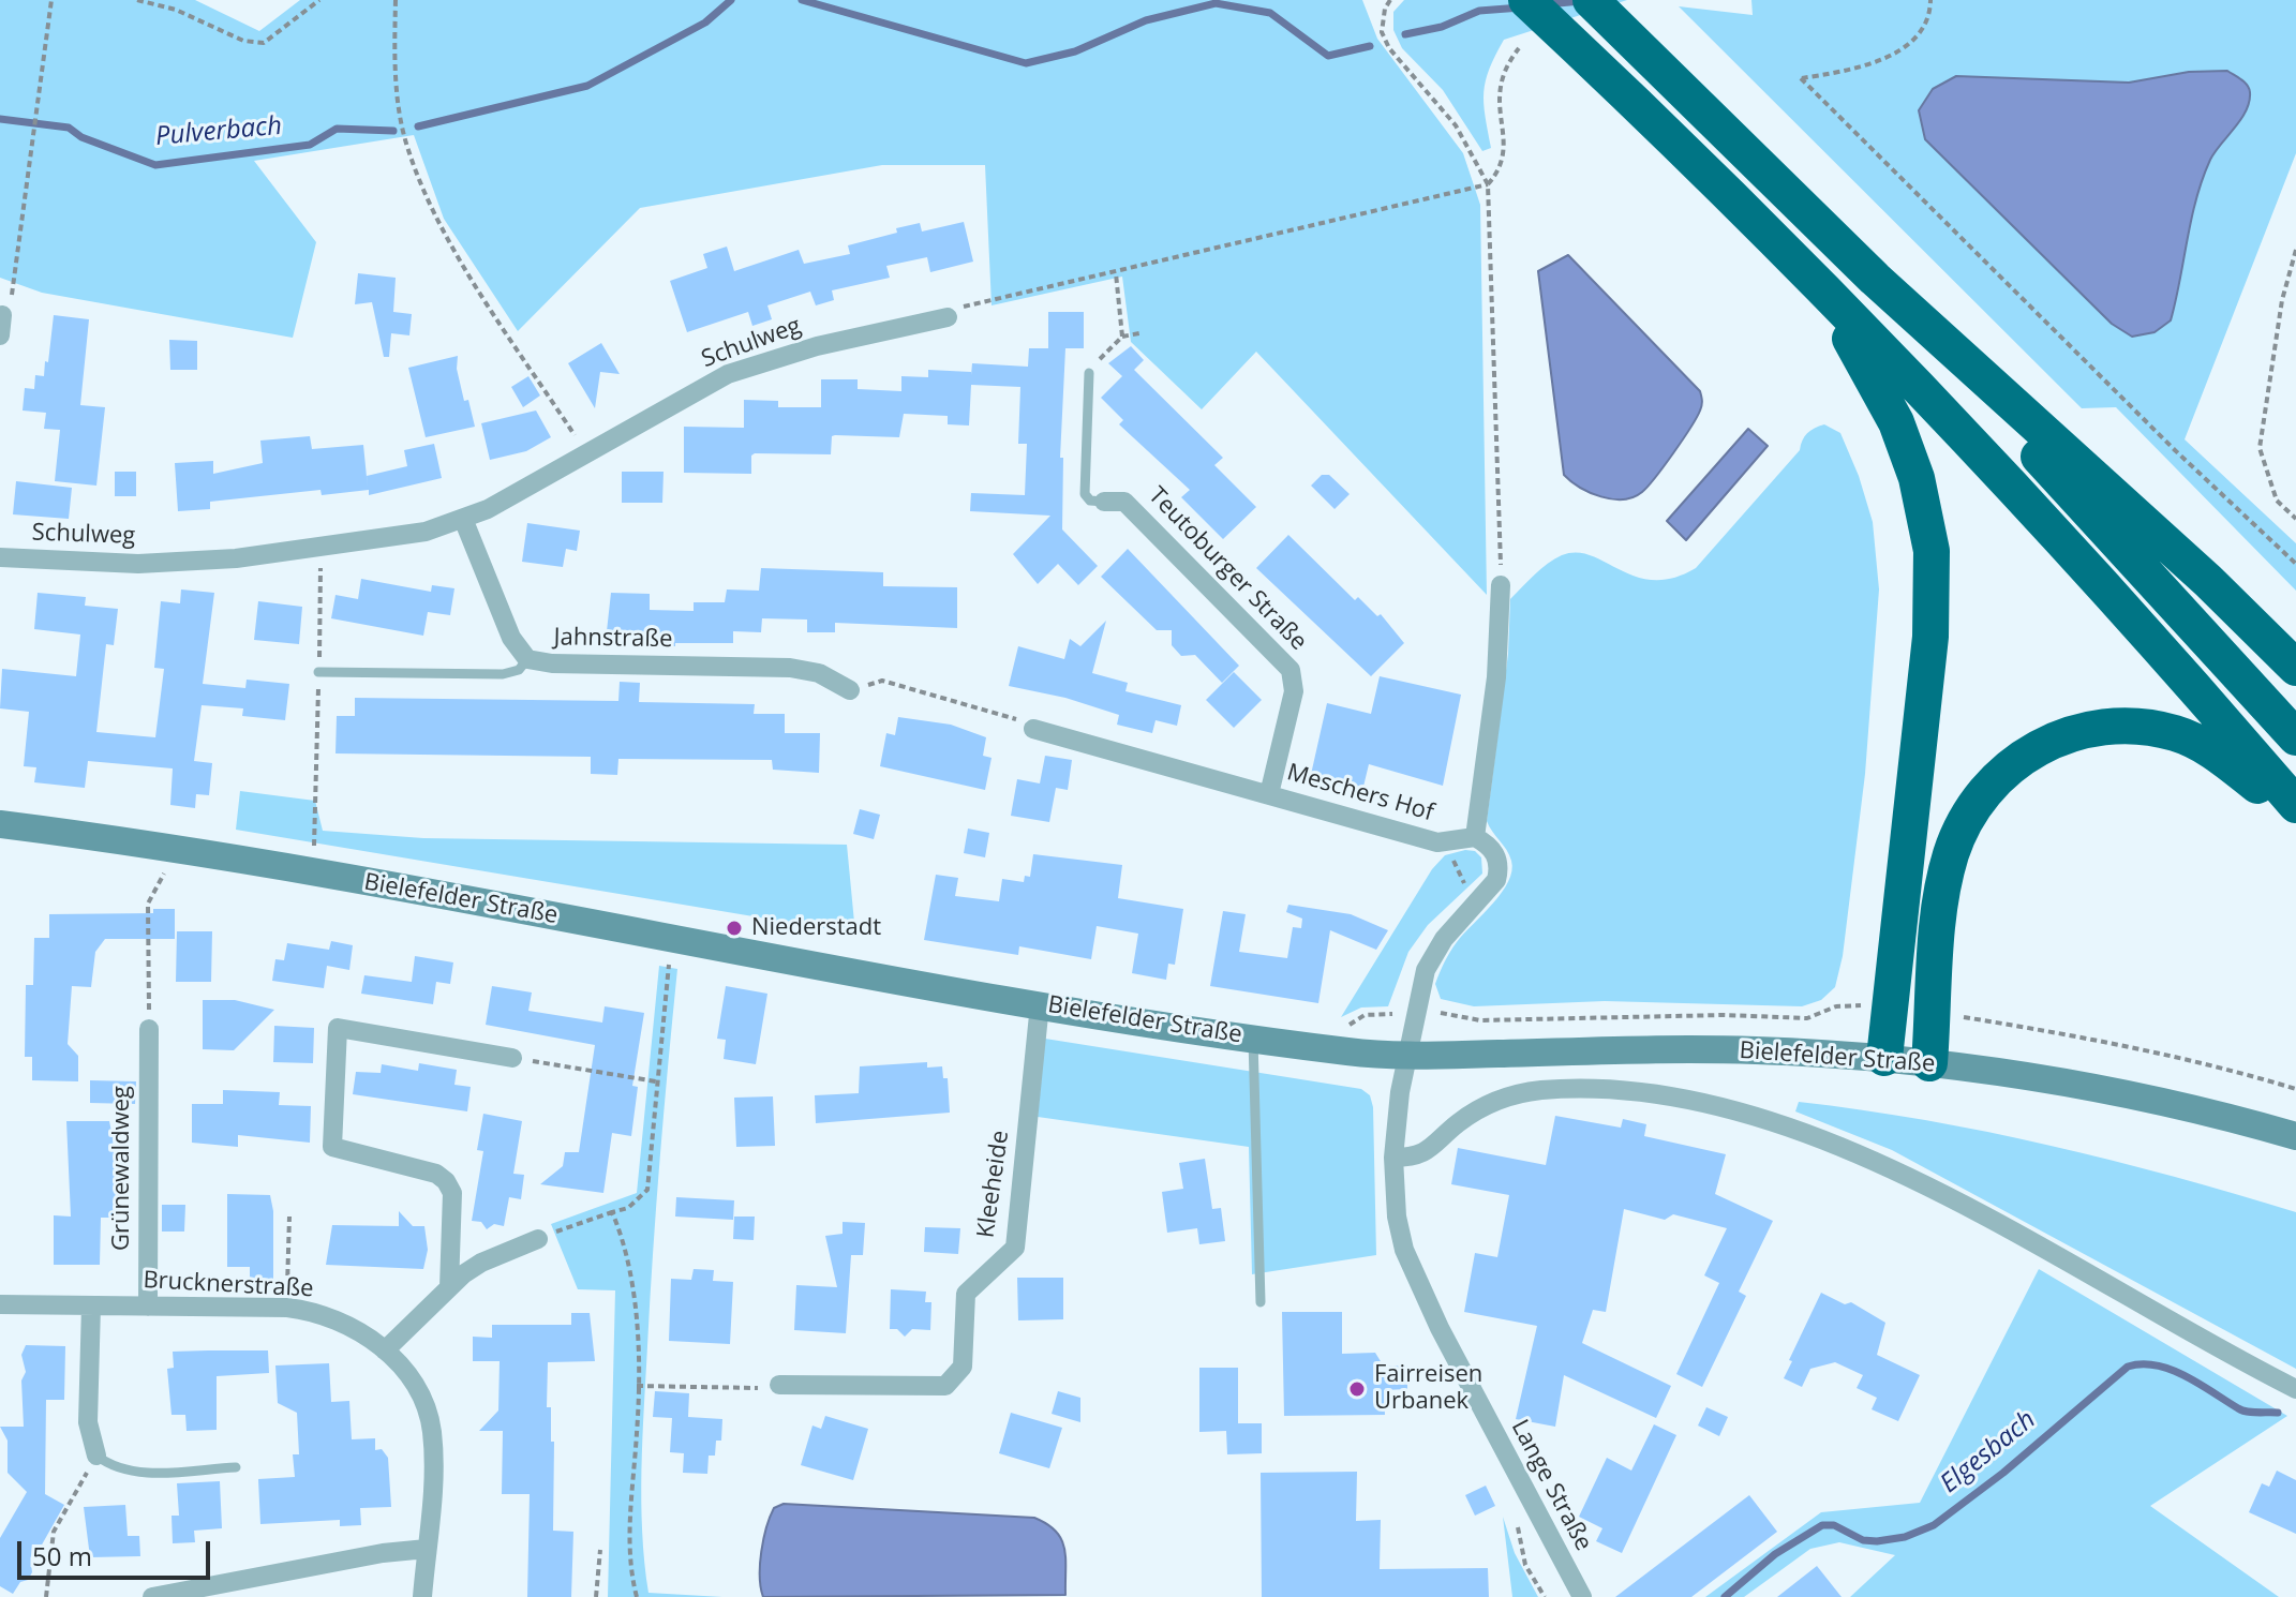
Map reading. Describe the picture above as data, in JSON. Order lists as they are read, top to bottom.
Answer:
{
  "streets": {
    "main road": ["Bielefelder Straße"],
    "street": [
      "Schulweg",
      "Teutoburger Straße",
      "Jahnstraße",
      "Meschers Hof",
      "Grünewaldweg",
      "Kleeheide",
      "Brucknerstraße",
      "Lange Straße"
    ]
  },
  "crossings": [
    ["Schulweg", "Jahnstraße"],
    ["Teutoburger Straße", "Meschers Hof"],
    ["Bielefelder Straße", "Kleeheide"],
    ["Bielefelder Straße", "Lange Straße"],
    ["Grünewaldweg", "Brucknerstraße"]
  ],
  "water": ["Pulverbach", "Elgesbach"],
  "places": ["Niederstadt", "Fairreisen Urbanek"],
  "scale_bar": "50 m"
}
